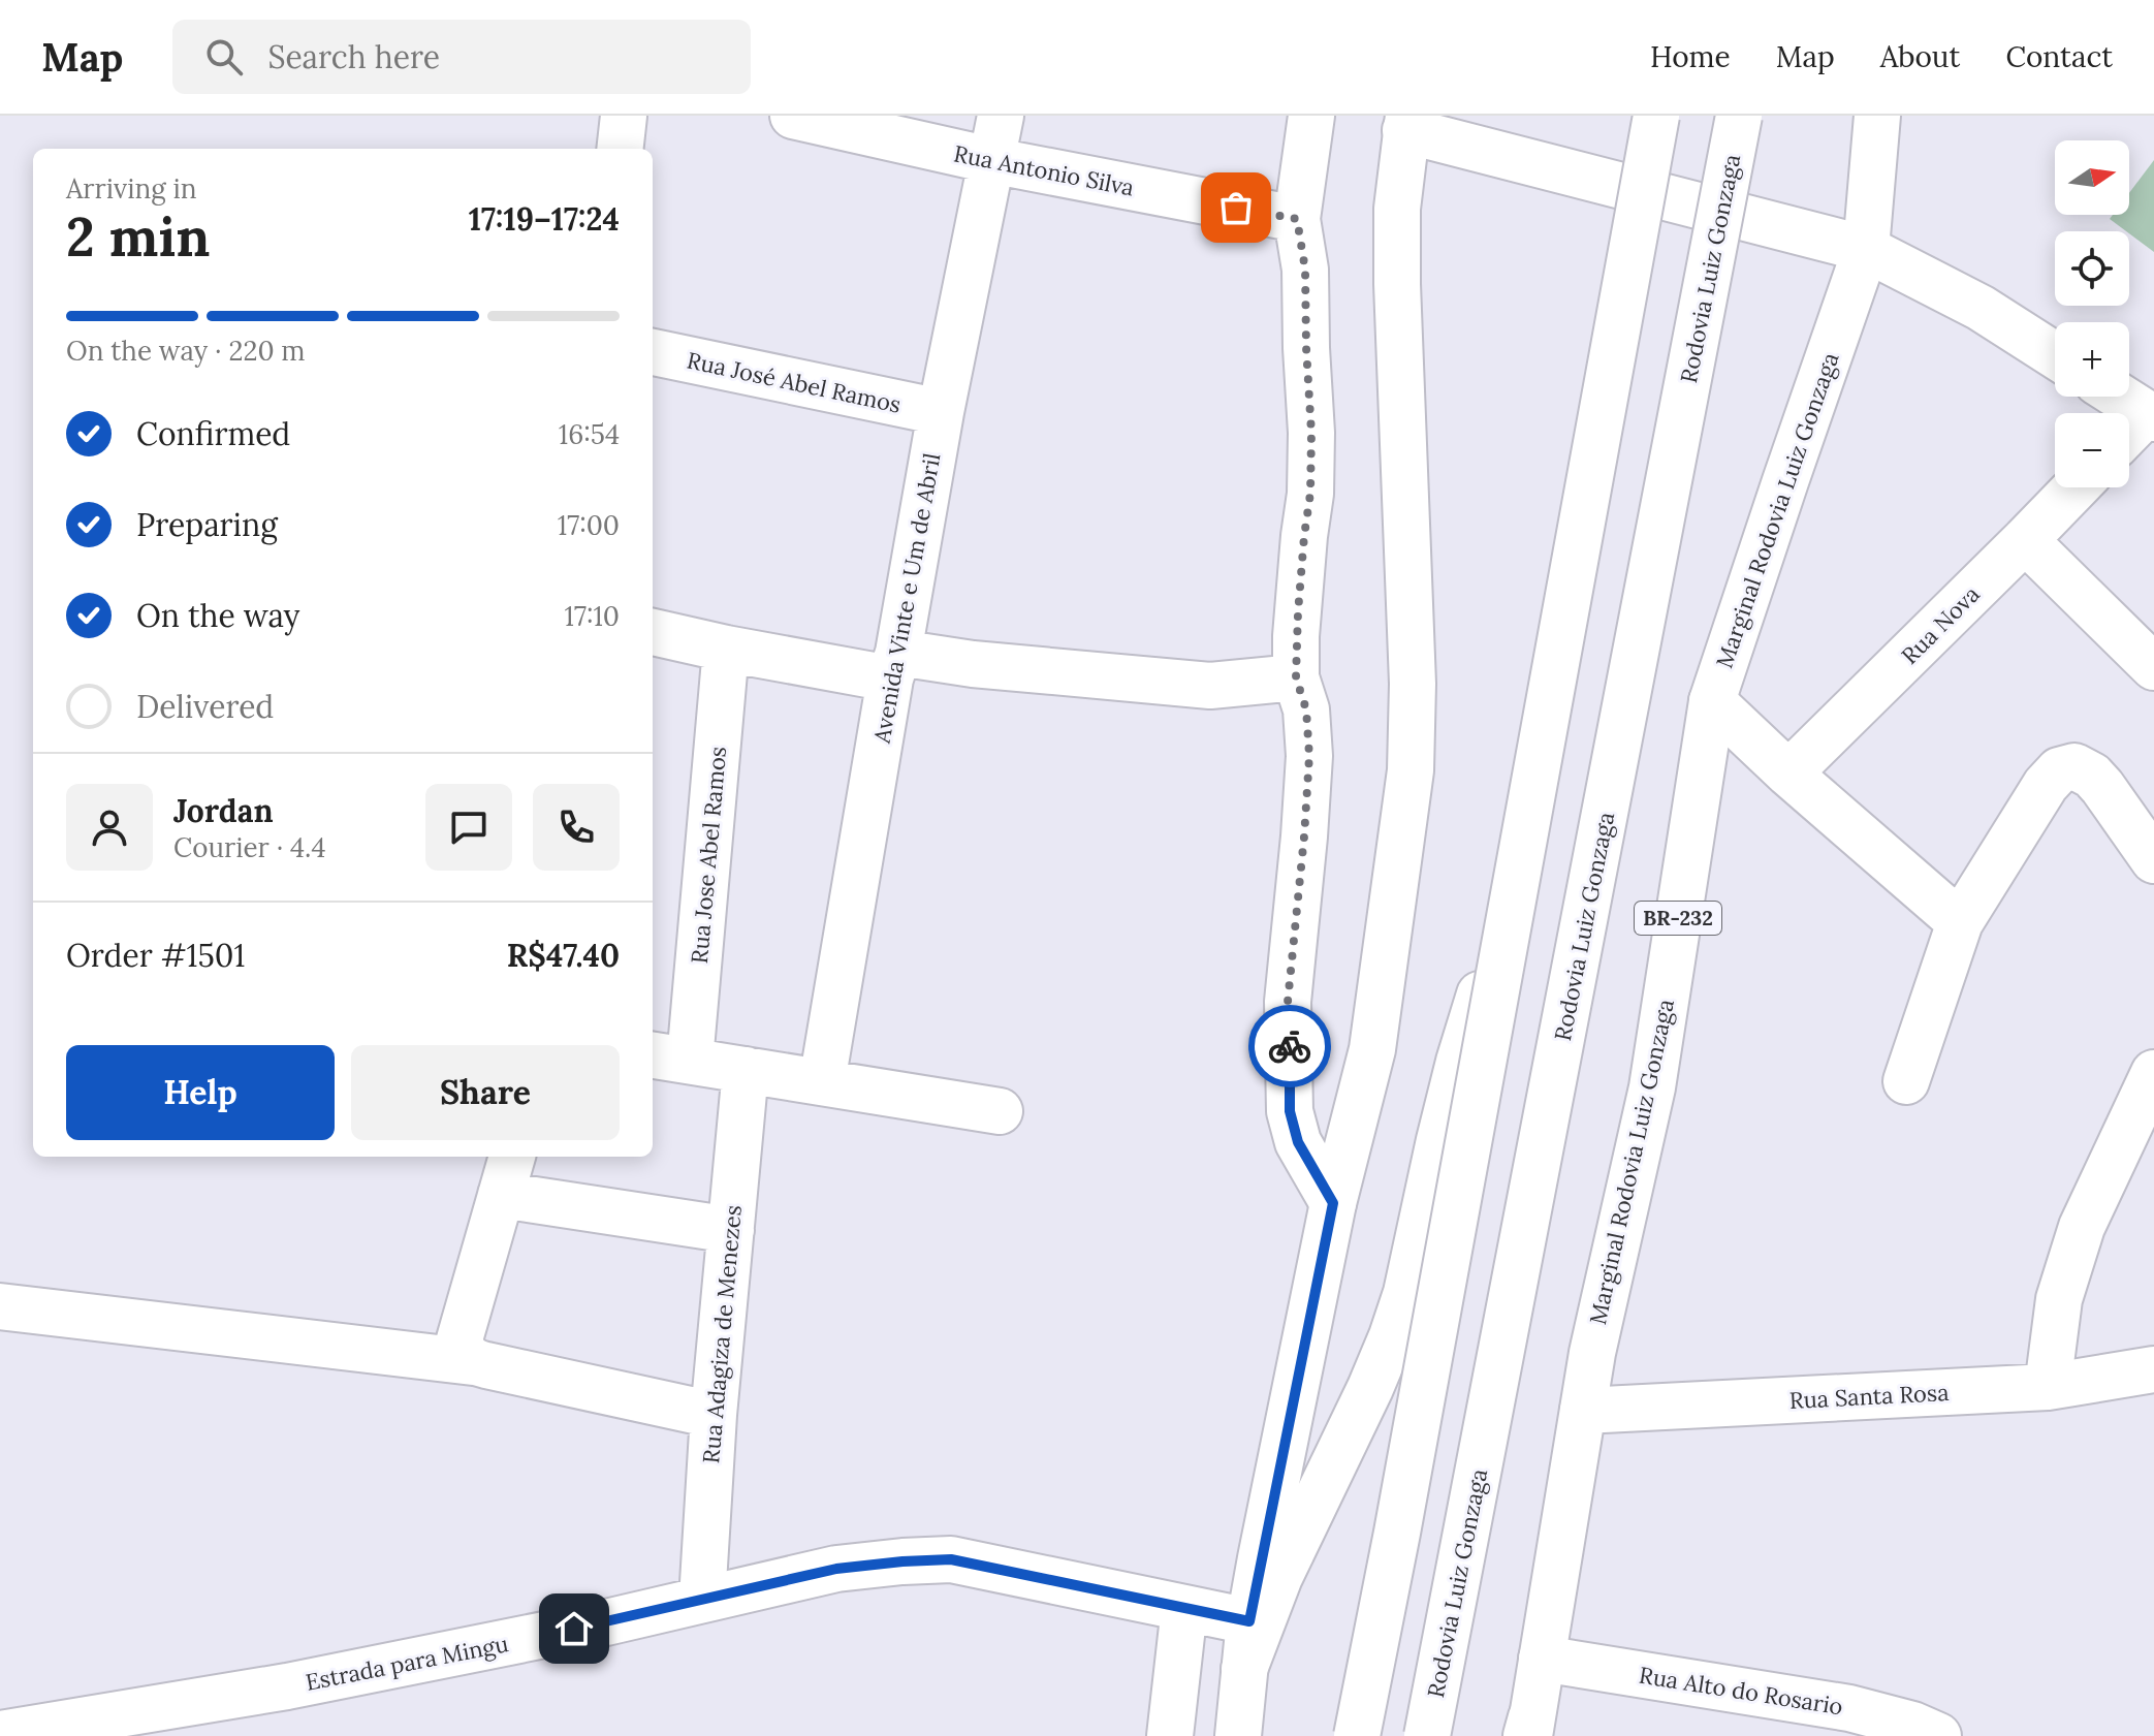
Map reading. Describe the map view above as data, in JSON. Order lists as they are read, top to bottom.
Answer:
{
  "streets": {
    "main road": [
      "Rua Antonio Silva",
      "Rodovia Luiz Gonzaga",
      "Rua José Abel Ramos",
      "Marginal Rodovia Luiz Gonzaga",
      "Avenida Vinte e Um de Abril",
      "Rua Nova",
      "Rua Jose Abel Ramos",
      "BR-232",
      "Rua Adagiza de Menezes",
      "Rua Santa Rosa",
      "Estrada para Mingu",
      "Rua Alto do Rosario"
    ]
  },
  "crossings": [
    ["Rua Antonio Silva", "Avenida Vinte e Um de Abril"],
    ["Rua José Abel Ramos", "Avenida Vinte e Um de Abril"],
    ["Marginal Rodovia Luiz Gonzaga", "Rua Santa Rosa"],
    ["Marginal Rodovia Luiz Gonzaga", "Rua Alto do Rosario"],
    ["Rua Adagiza de Menezes", "Estrada para Mingu"]
  ],
  "north": "right",
  "page": {
    "header": "Map",
    "search": "Search here",
    "nav": [
      "Home",
      "Map",
      "About",
      "Contact"
    ],
    "map_buttons": ["+", "−"],
    "heading": ["2 min", "Arriving in", "17:19–17:24"],
    "panel": [
      "Jordan",
      "Courier · 4.4",
      "Order #1501",
      "R$47.40"
    ],
    "bar": "On the way · 220 m",
    "list": [
      ["Confirmed", "16:54"],
      ["Preparing", "17:00"],
      ["On the way", "17:10"],
      "Delivered"
    ],
    "buttons": ["Help", "Share"]
  }
}
